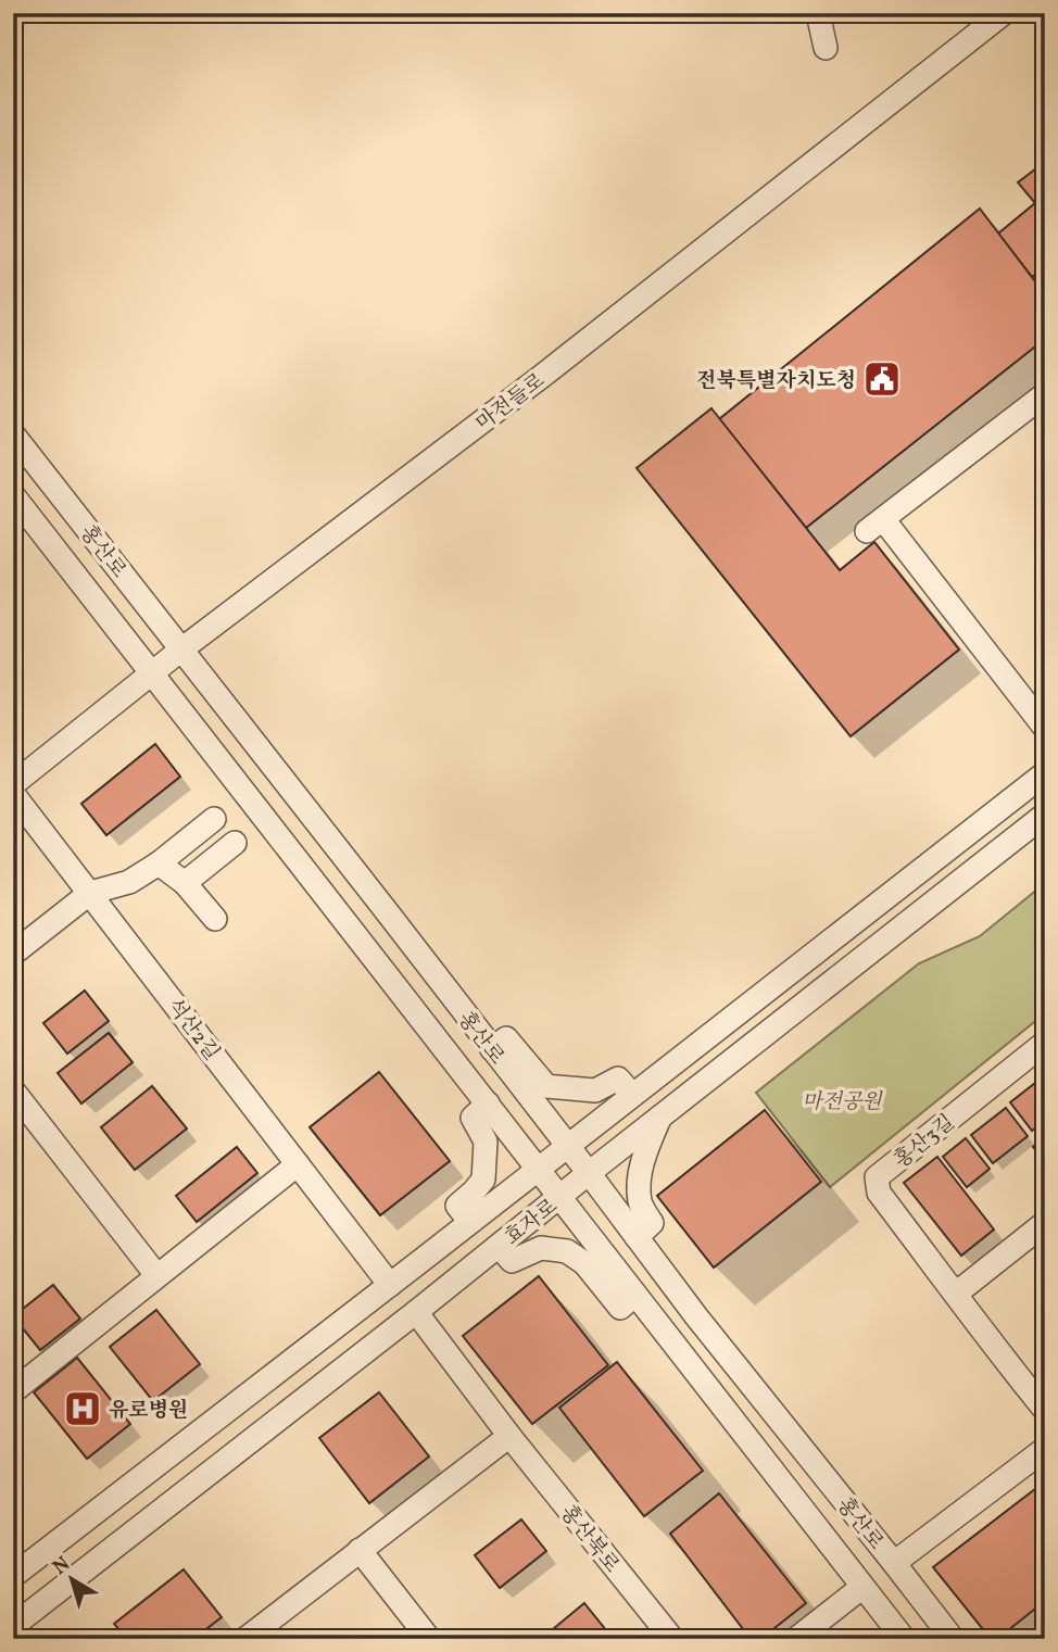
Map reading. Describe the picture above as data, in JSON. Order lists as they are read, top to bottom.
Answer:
{
  "streets": {
    "street": [
      "마전들로",
      "홍산로",
      "석산2길",
      "홍산3길",
      "효자로",
      "홍산북로"
    ]
  },
  "crossings": [
    ["마전들로", "홍산로"],
    ["홍산로", "효자로"],
    ["석산2길", "효자로"],
    ["효자로", "홍산북로"]
  ],
  "parks": ["마전공원"],
  "places": {
    "public building": ["전북특별자치도청"],
    "hospital": ["유로병원"]
  },
  "north": "top left"
}
